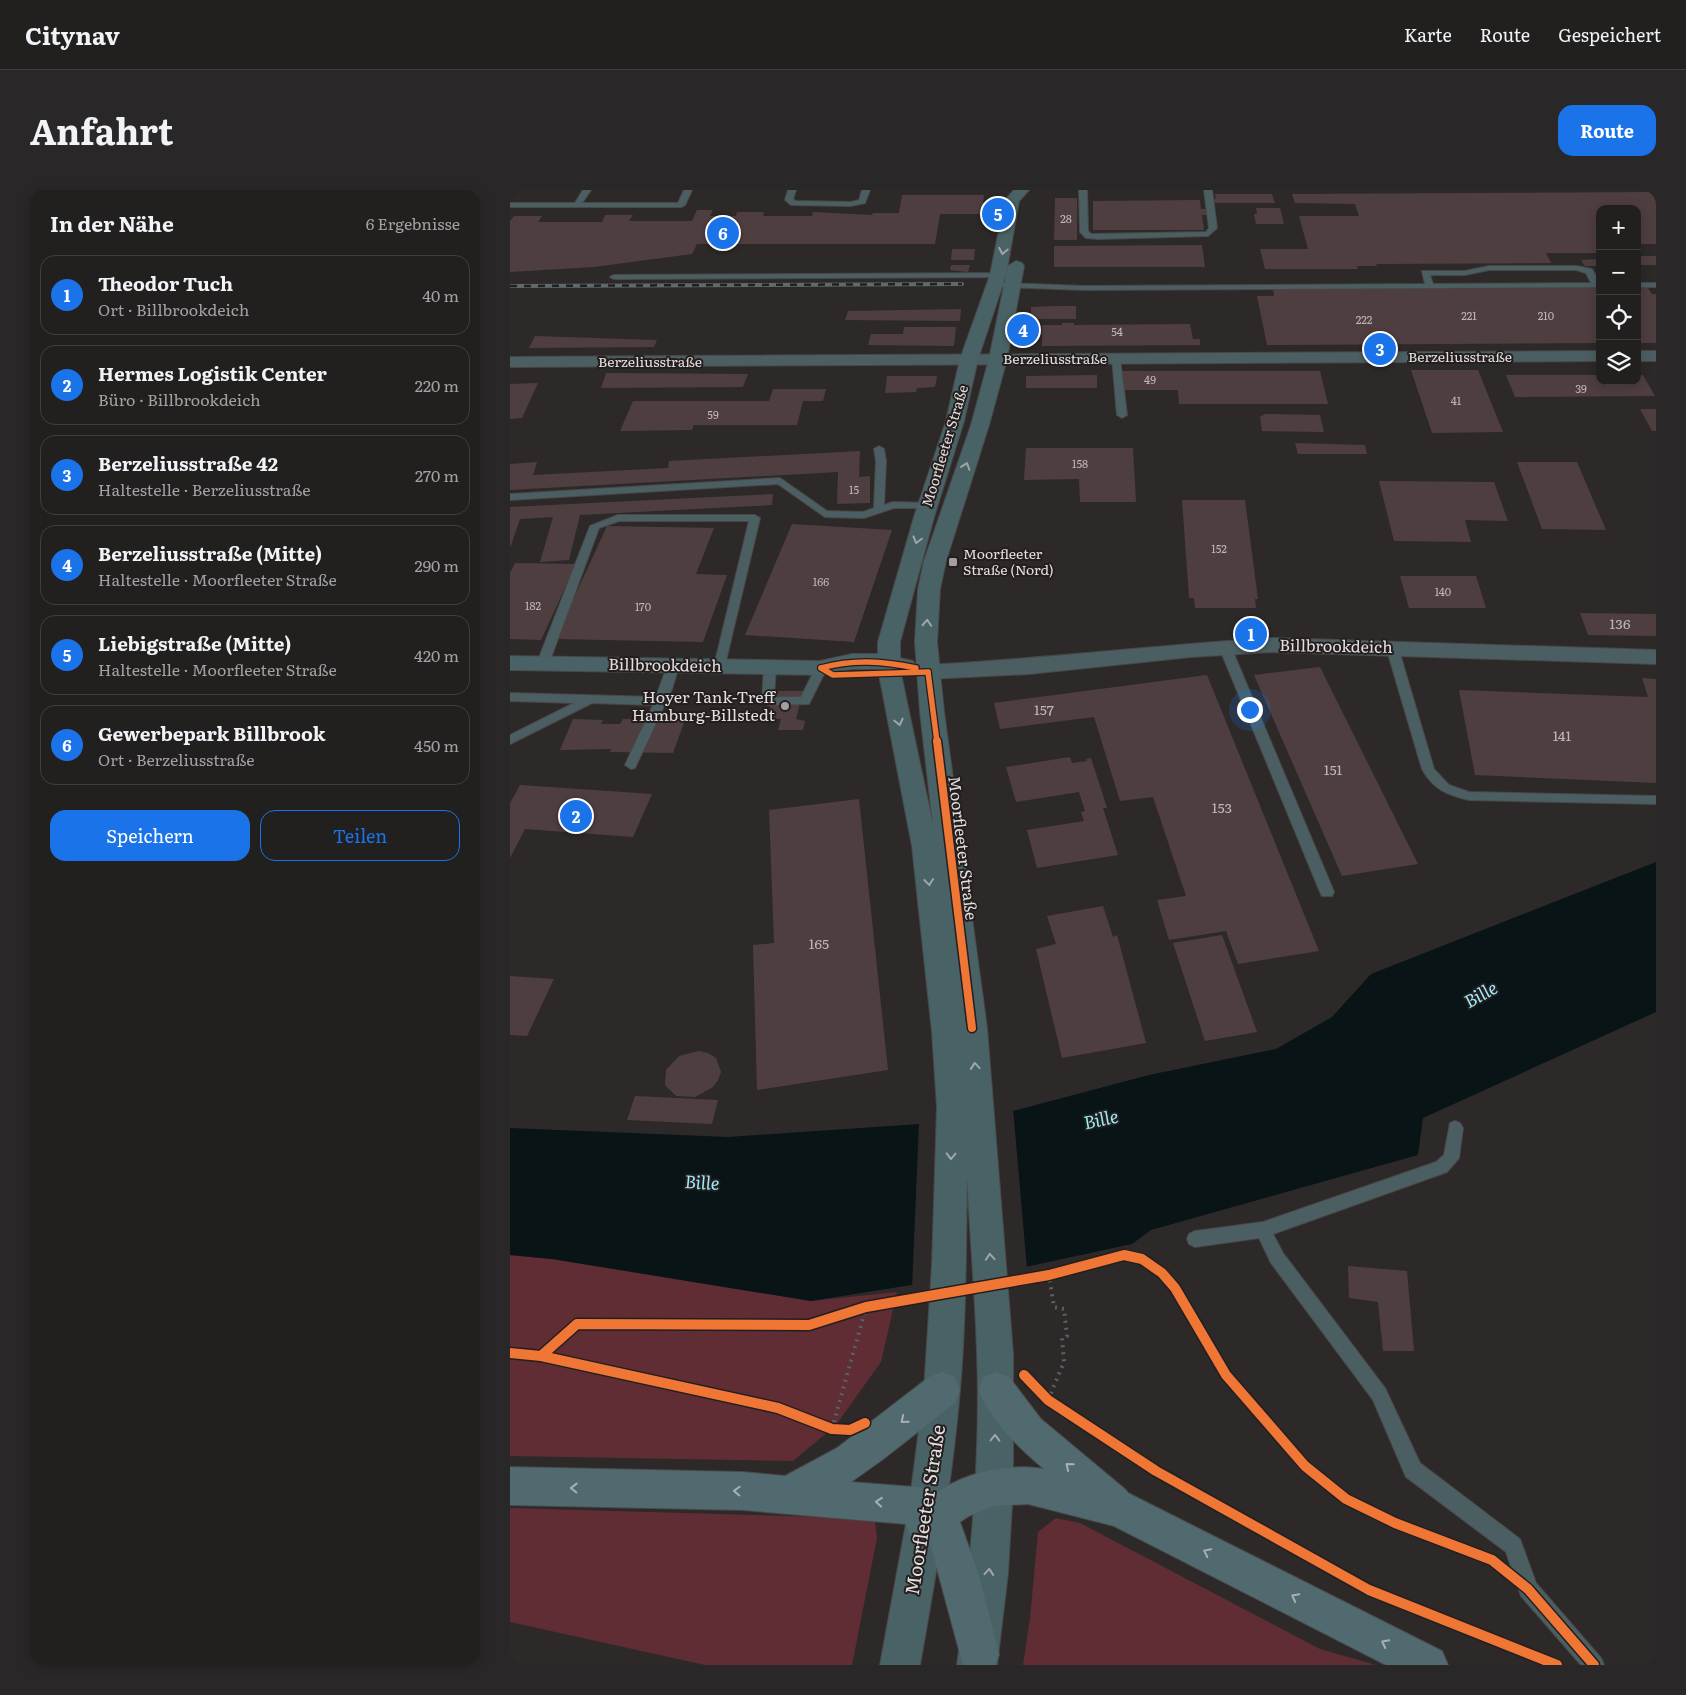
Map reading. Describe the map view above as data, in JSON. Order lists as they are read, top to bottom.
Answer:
{
  "streets": {
    "main road": ["Moorfleeter Straße", "Billbrookdeich"],
    "street": ["Berzeliusstraße"]
  },
  "crossings": [
    ["Berzeliusstraße", "Moorfleeter Straße"],
    ["Moorfleeter Straße", "Billbrookdeich"]
  ],
  "water": ["Bille"],
  "places": {
    "transit": ["Moorfleeter Straße (Nord)"],
    "other": ["Hoyer Tank-Treff Hamburg-Billstedt"]
  },
  "house_numbers": [
    "28",
    "221",
    "210",
    "222",
    "54",
    "49",
    "39",
    "41",
    "59",
    "158",
    "15",
    "152",
    "166",
    "140",
    "182",
    "170",
    "136",
    "157",
    "141",
    "151",
    "153",
    "165"
  ],
  "page": {
    "header": "Citynav",
    "nav": ["Karte", "Route", "Gespeichert"],
    "title": "Anfahrt",
    "buttons": [
      "Route",
      ["Speichern", "Teilen"]
    ],
    "heading": ["In der Nähe", "6 Ergebnisse"],
    "pins": [
      "5",
      "6",
      "4",
      "3",
      "1",
      "2"
    ],
    "map_buttons": ["+", "−"],
    "list": [
      {
        "mark": "1",
        "name": "Theodor Tuch",
        "note": "Ort · Billbrookdeich",
        "value": "40 m"
      },
      {
        "mark": "2",
        "name": "Hermes Logistik Center",
        "note": "Büro · Billbrookdeich",
        "value": "220 m"
      },
      {
        "mark": "3",
        "name": "Berzeliusstraße 42",
        "note": "Haltestelle · Berzeliusstraße",
        "value": "270 m"
      },
      {
        "mark": "4",
        "name": "Berzeliusstraße (Mitte)",
        "note": "Haltestelle · Moorfleeter Straße",
        "value": "290 m"
      },
      {
        "mark": "5",
        "name": "Liebigstraße (Mitte)",
        "note": "Haltestelle · Moorfleeter Straße",
        "value": "420 m"
      },
      {
        "mark": "6",
        "name": "Gewerbepark Billbrook",
        "note": "Ort · Berzeliusstraße",
        "value": "450 m"
      }
    ]
  }
}
